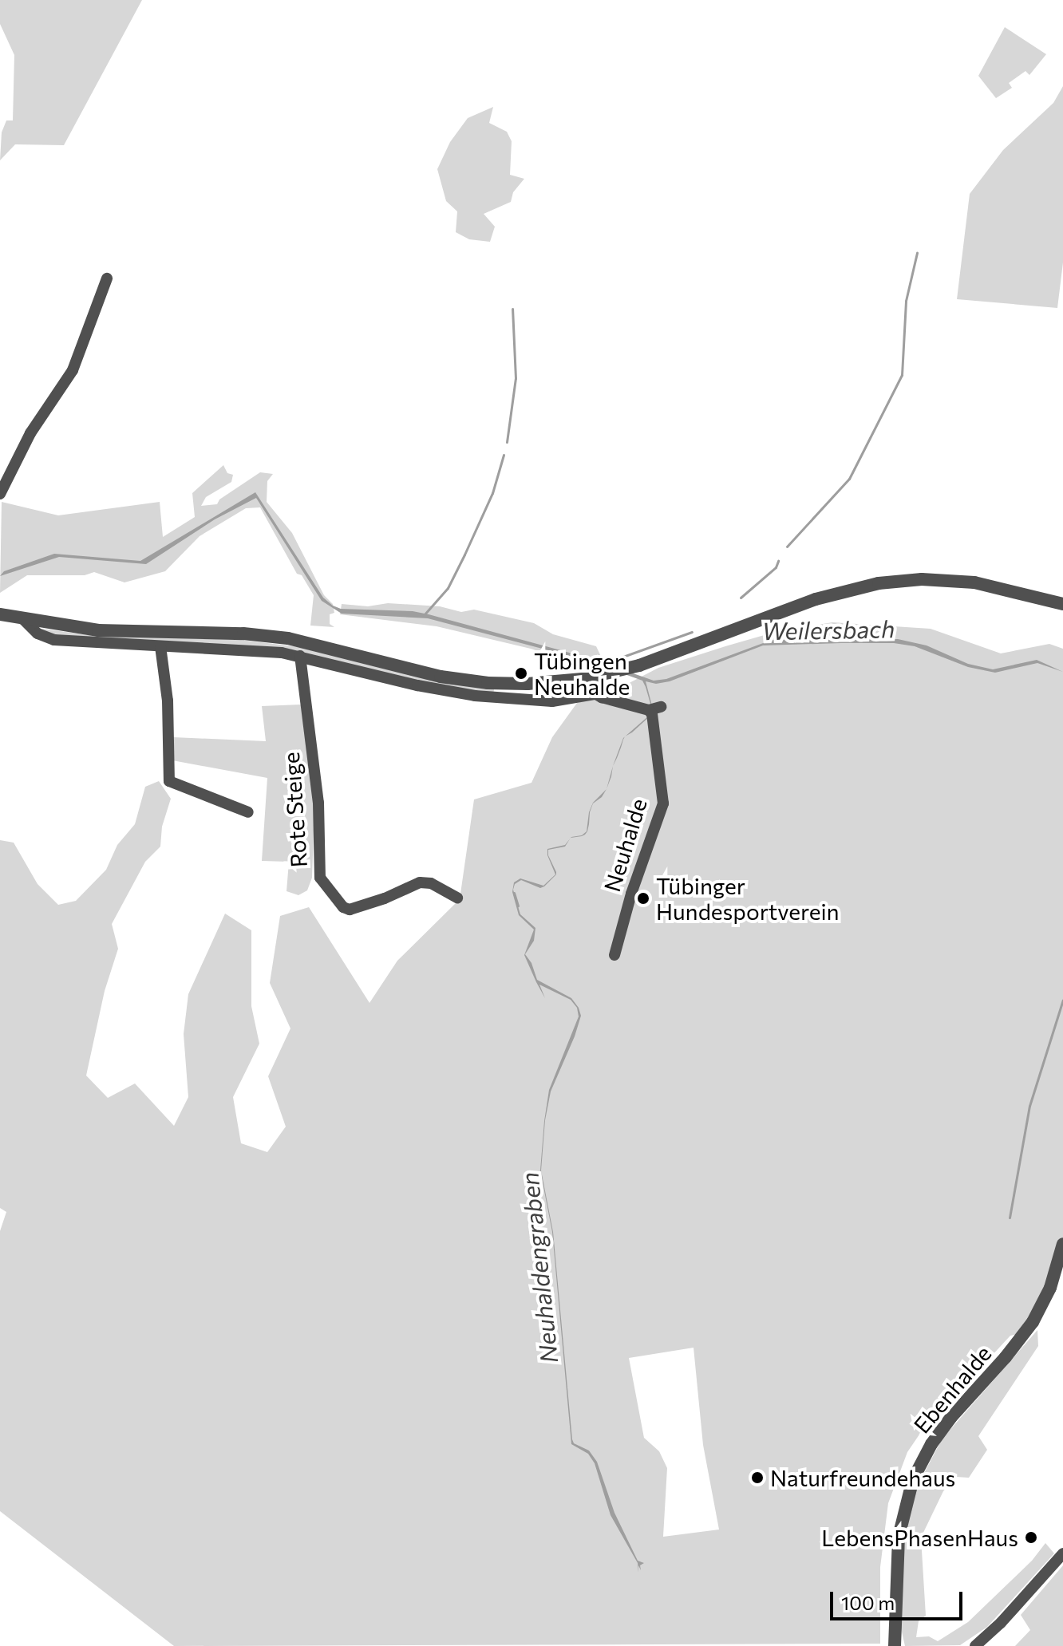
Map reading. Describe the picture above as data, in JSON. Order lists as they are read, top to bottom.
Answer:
{
  "streets": {
    "street": ["Rote Steige", "Neuhalde", "Ebenhalde"]
  },
  "water": ["Weilersbach", "Neuhaldengraben"],
  "places": [
    "Tübingen Neuhalde",
    "Tübinger Hundesportverein",
    "Naturfreundehaus",
    "LebensPhasenHaus"
  ],
  "scale_bar": "100 m"
}
